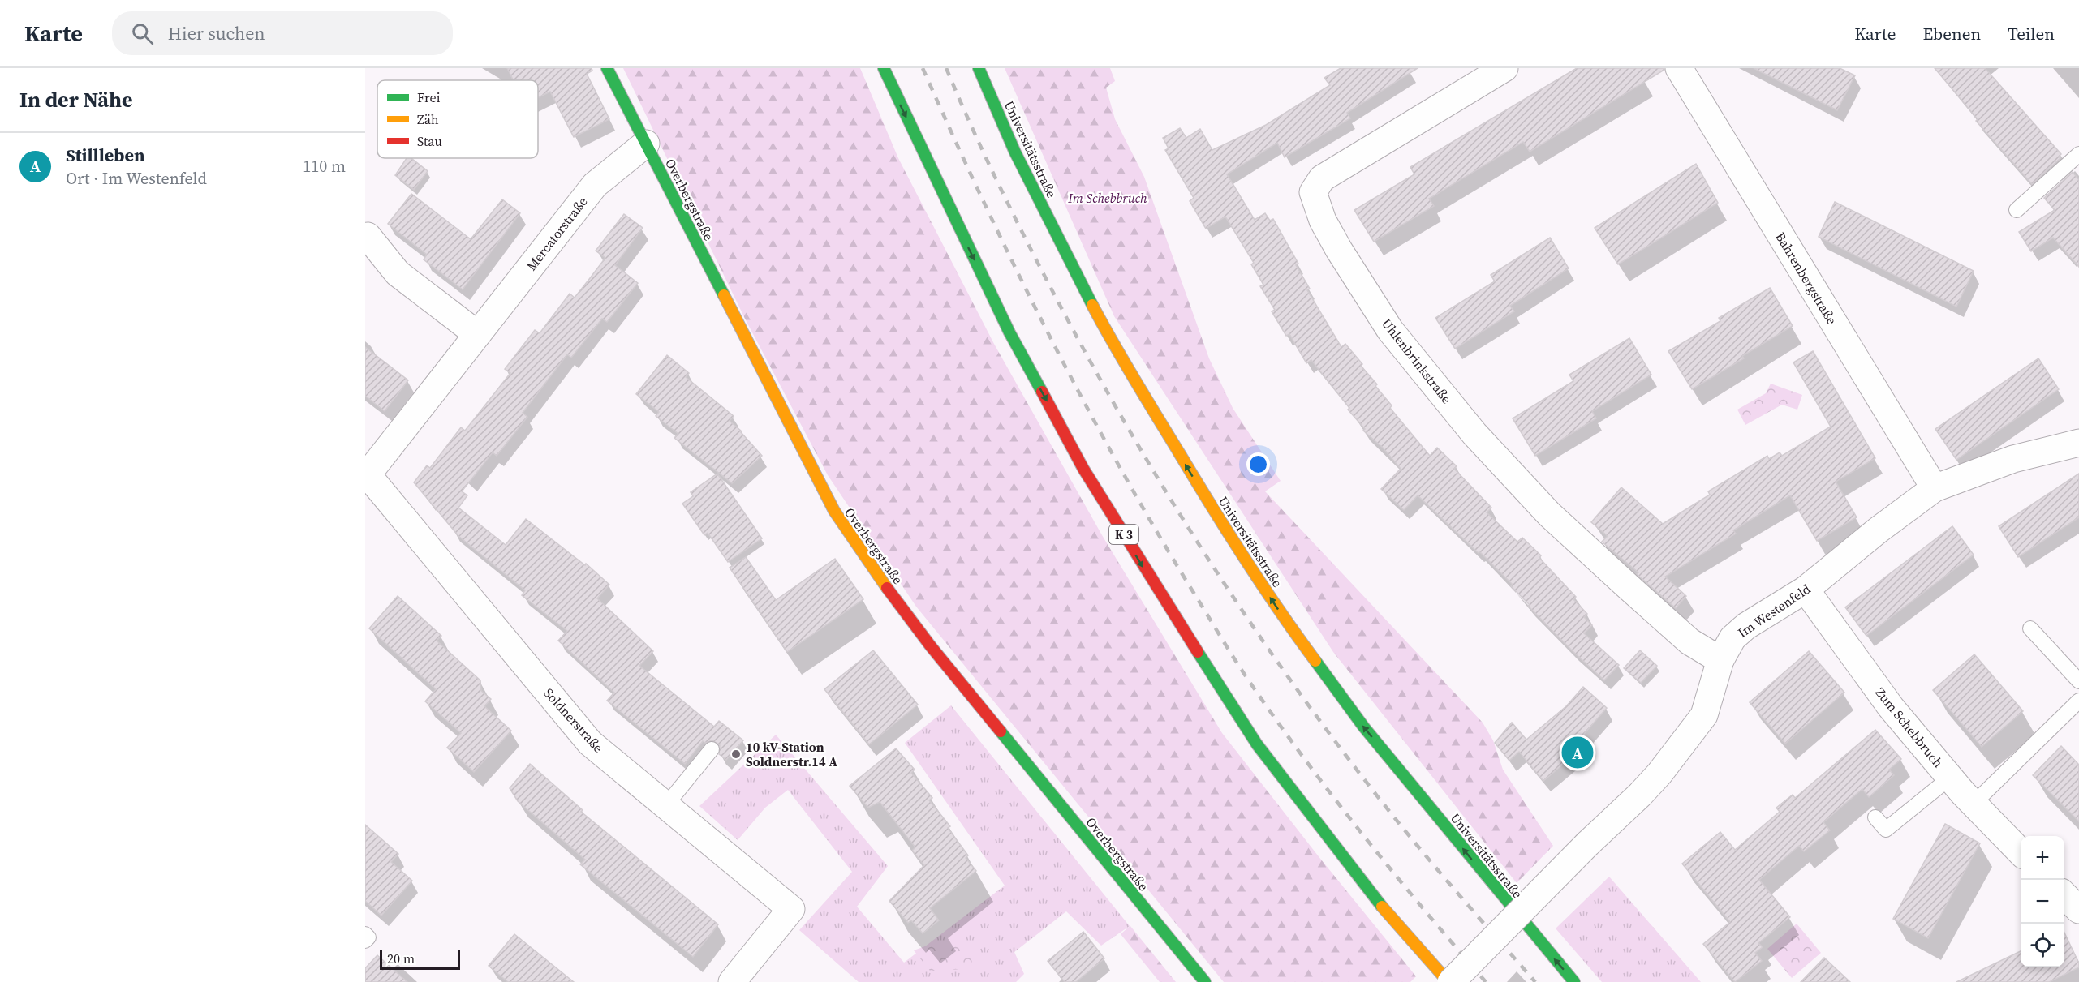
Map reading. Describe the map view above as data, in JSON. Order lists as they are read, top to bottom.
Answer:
{
  "streets": {
    "main road": ["Universitätsstraße", "Overbergstraße", "K 3"],
    "street": [
      "Mercatorstraße",
      "Bahrenbergstraße",
      "Uhlenbrinkstraße",
      "Im Westenfeld",
      "Soldnerstraße",
      "Zum Schebbruch"
    ]
  },
  "crossings": [
    ["Overbergstraße", "Mercatorstraße"],
    ["Mercatorstraße", "Soldnerstraße"],
    ["Bahrenbergstraße", "Im Westenfeld"],
    ["Uhlenbrinkstraße", "Im Westenfeld"],
    ["K 3", "Im Westenfeld"],
    ["Im Westenfeld", "Zum Schebbruch"]
  ],
  "parks": ["Im Schebbruch"],
  "places": ["10 kV-Station Soldnerstr.14 A"],
  "legend": ["Frei", "Zäh", "Stau"],
  "scale_bar": "20 m",
  "page": {
    "header": "Karte",
    "search": "Hier suchen",
    "nav": ["Karte", "Ebenen", "Teilen"],
    "heading": "In der Nähe",
    "list": [
      {
        "mark": "A",
        "name": "Stillleben",
        "note": "Ort · Im Westenfeld",
        "value": "110 m"
      }
    ],
    "pins": "A",
    "map_buttons": ["+", "−"],
    "scale": "20 m"
  }
}
